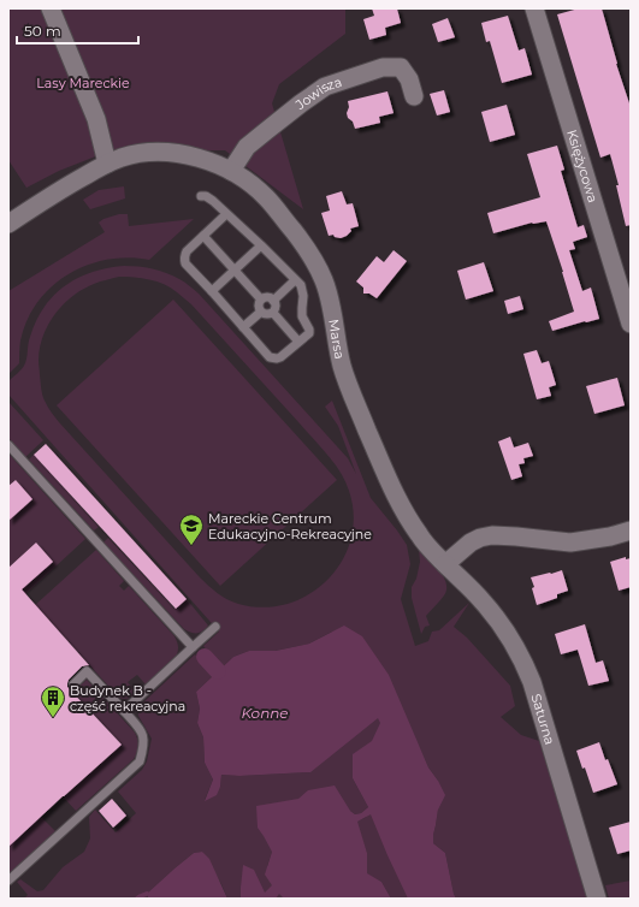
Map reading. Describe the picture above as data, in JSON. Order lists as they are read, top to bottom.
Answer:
{
  "streets": {
    "street": [
      "Jowisza",
      "Księżycowa",
      "Marsa",
      "Saturna"
    ]
  },
  "crossings": [
    ["Jowisza", "Marsa"],
    ["Marsa", "Saturna"]
  ],
  "water": ["Konne"],
  "parks": ["Lasy Mareckie"],
  "places": {
    "school or university": ["Mareckie Centrum Edukacyjno-Rekreacyjne"],
    "building": ["Budynek B - część rekreacyjna"]
  },
  "scale_bar": "50 m"
}
